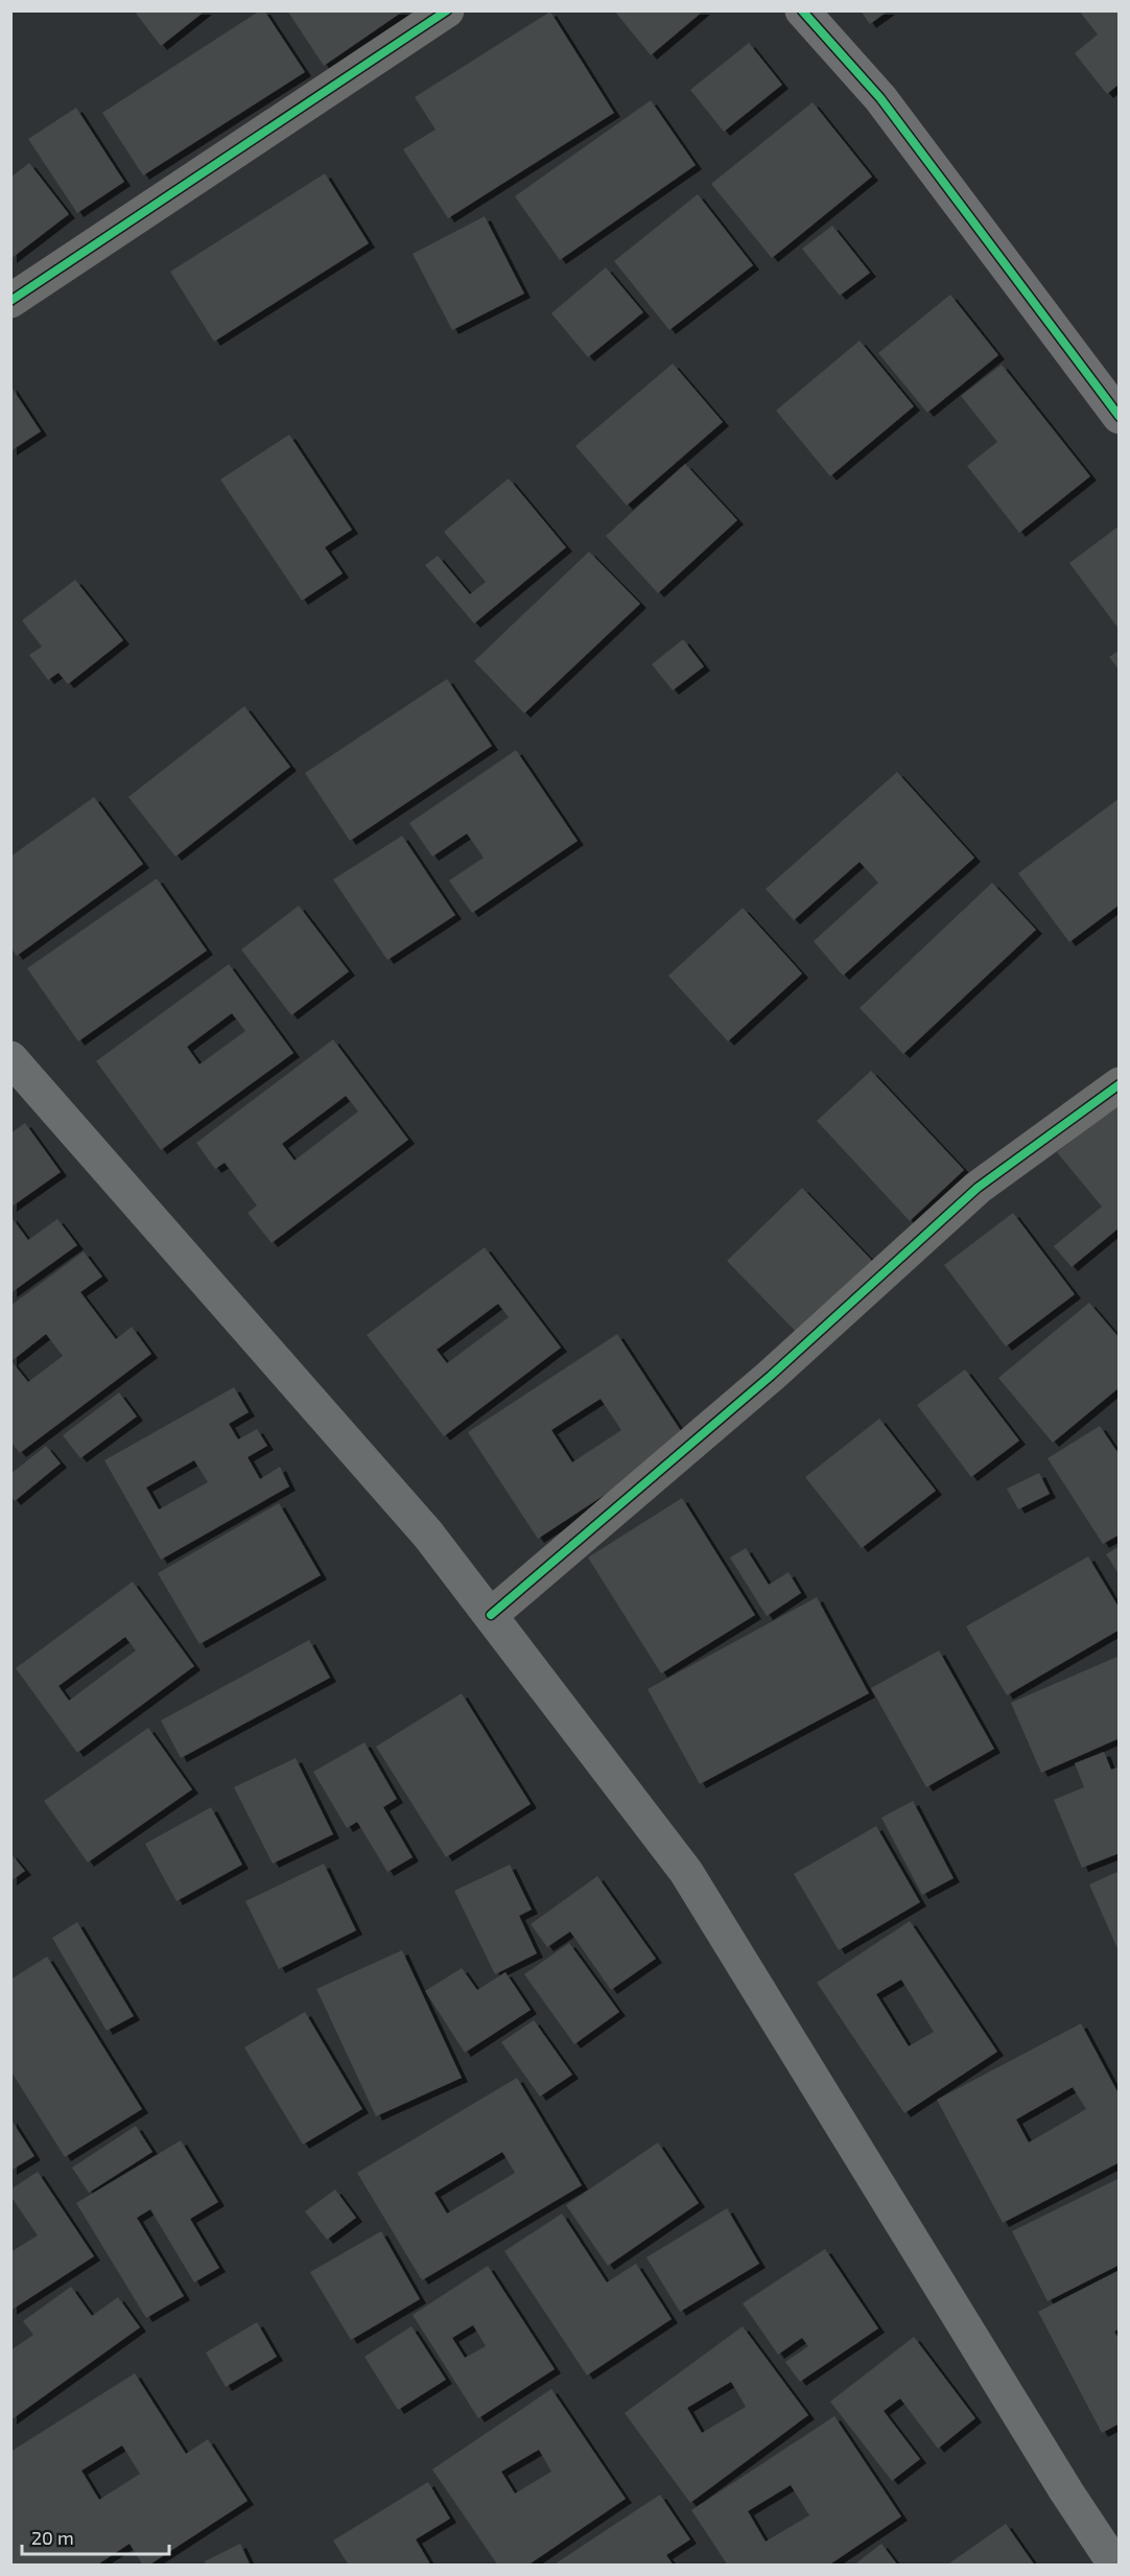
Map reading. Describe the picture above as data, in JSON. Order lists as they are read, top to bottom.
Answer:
{
  "scale_bar": "20 m"
}
